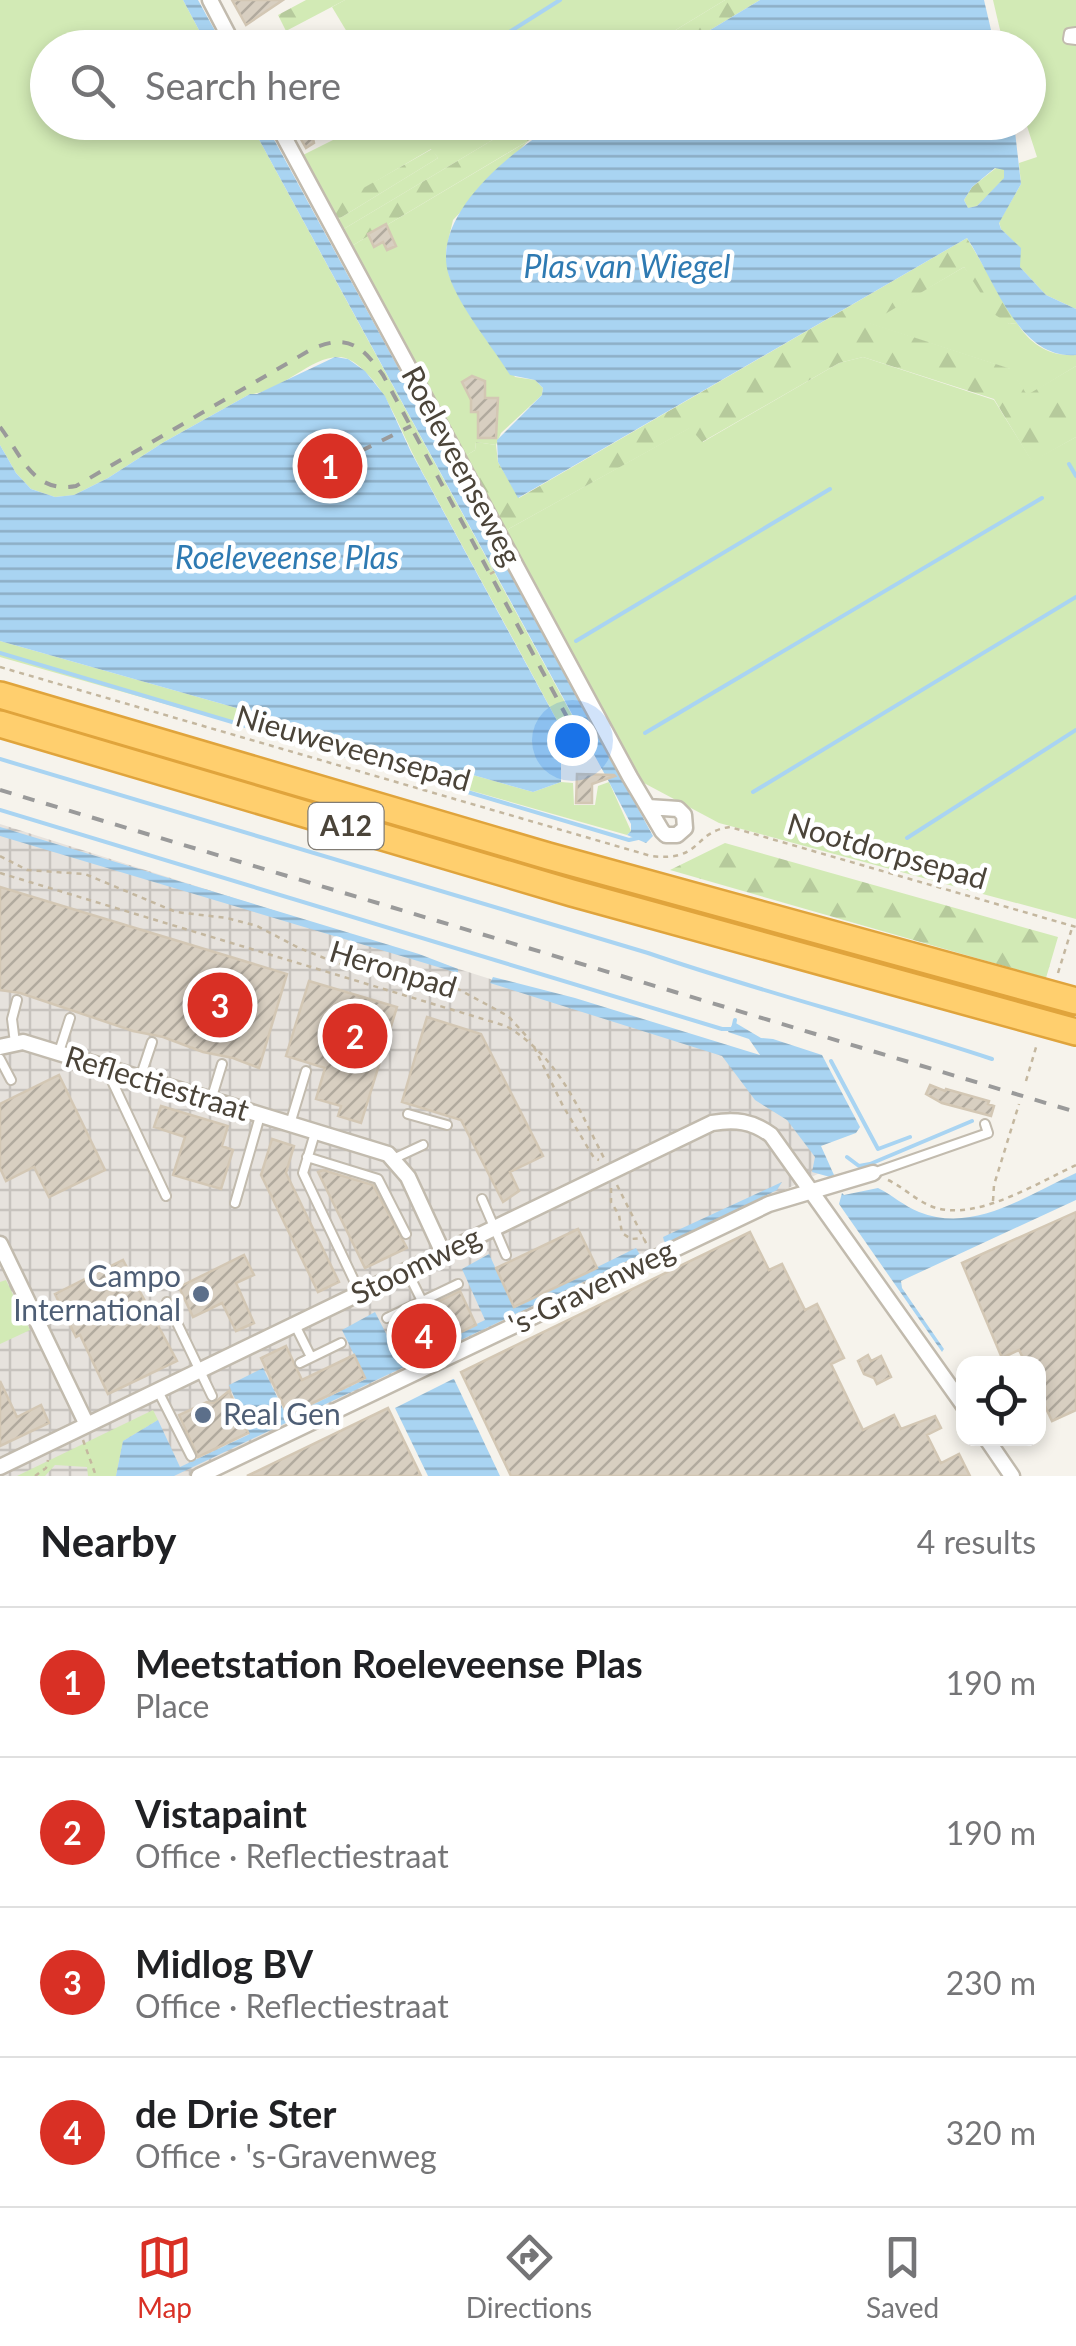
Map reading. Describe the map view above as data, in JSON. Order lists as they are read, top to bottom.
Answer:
{
  "streets": {
    "highway": ["A12"],
    "street": [
      "Roeleveenseweg",
      "Reflectiestraat",
      "Stoomweg",
      "'s-Gravenweg"
    ],
    "path": ["Nieuweveensepad", "Nootdorpsepad", "Heronpad"]
  },
  "crossings": [
    ["Nieuweveensepad", "Nootdorpsepad"],
    ["Heronpad", "Stoomweg"],
    ["Heronpad", "'s-Gravenweg"],
    ["Stoomweg", "'s-Gravenweg"]
  ],
  "water": ["Plas van Wiegel", "Roeleveense Plas"],
  "places": ["Campo International", "Real Gen"],
  "page": {
    "search": "Search here",
    "pins": [
      "1",
      "3",
      "2",
      "4"
    ],
    "heading": ["Nearby", "4 results"],
    "list": [
      {
        "mark": "1",
        "name": "Meetstation Roeleveense Plas",
        "note": "Place",
        "value": "190 m"
      },
      {
        "mark": "2",
        "name": "Vistapaint",
        "note": "Office · Reflectiestraat",
        "value": "190 m"
      },
      {
        "mark": "3",
        "name": "Midlog BV",
        "note": "Office · Reflectiestraat",
        "value": "230 m"
      },
      {
        "mark": "4",
        "name": "de Drie Ster",
        "note": "Office · 's-Gravenweg",
        "value": "320 m"
      }
    ],
    "nav": ["Map", "Directions", "Saved"]
  }
}
